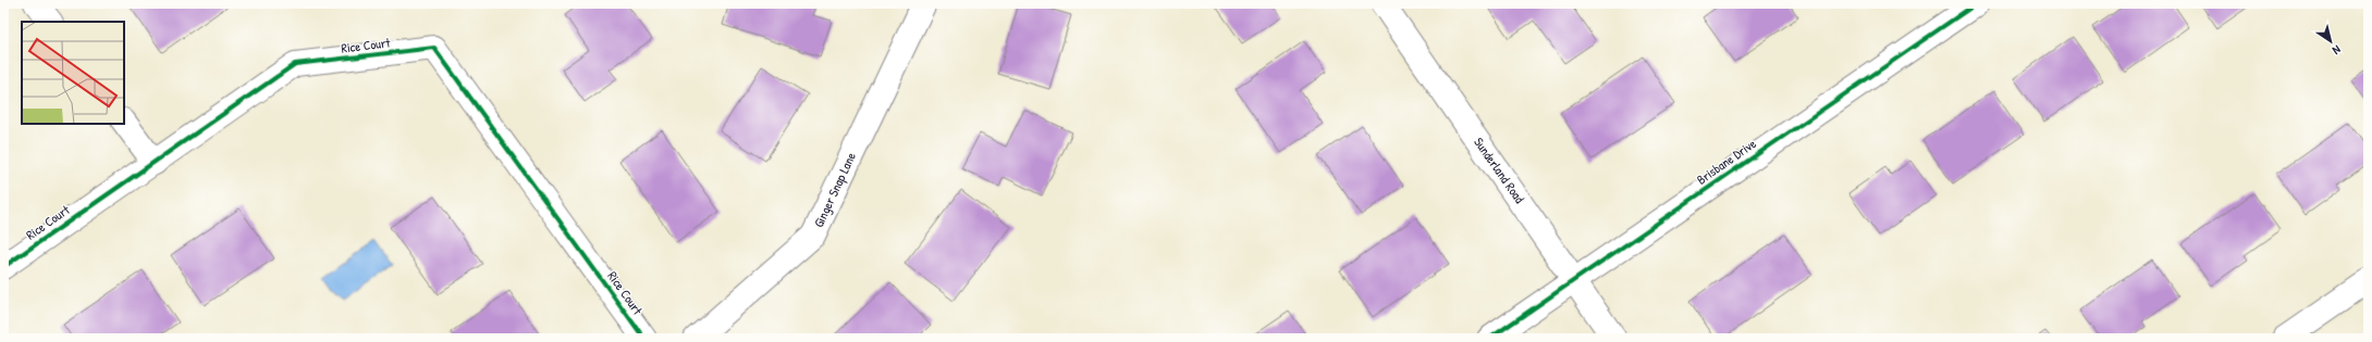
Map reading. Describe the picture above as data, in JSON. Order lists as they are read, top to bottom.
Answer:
{
  "streets": {
    "street": [
      "Rice Court",
      "Brisbane Drive",
      "Sunderland Road",
      "Ginger Snap Lane"
    ]
  },
  "crossings": [
    ["Brisbane Drive", "Sunderland Road"]
  ],
  "north": "bottom right"
}
